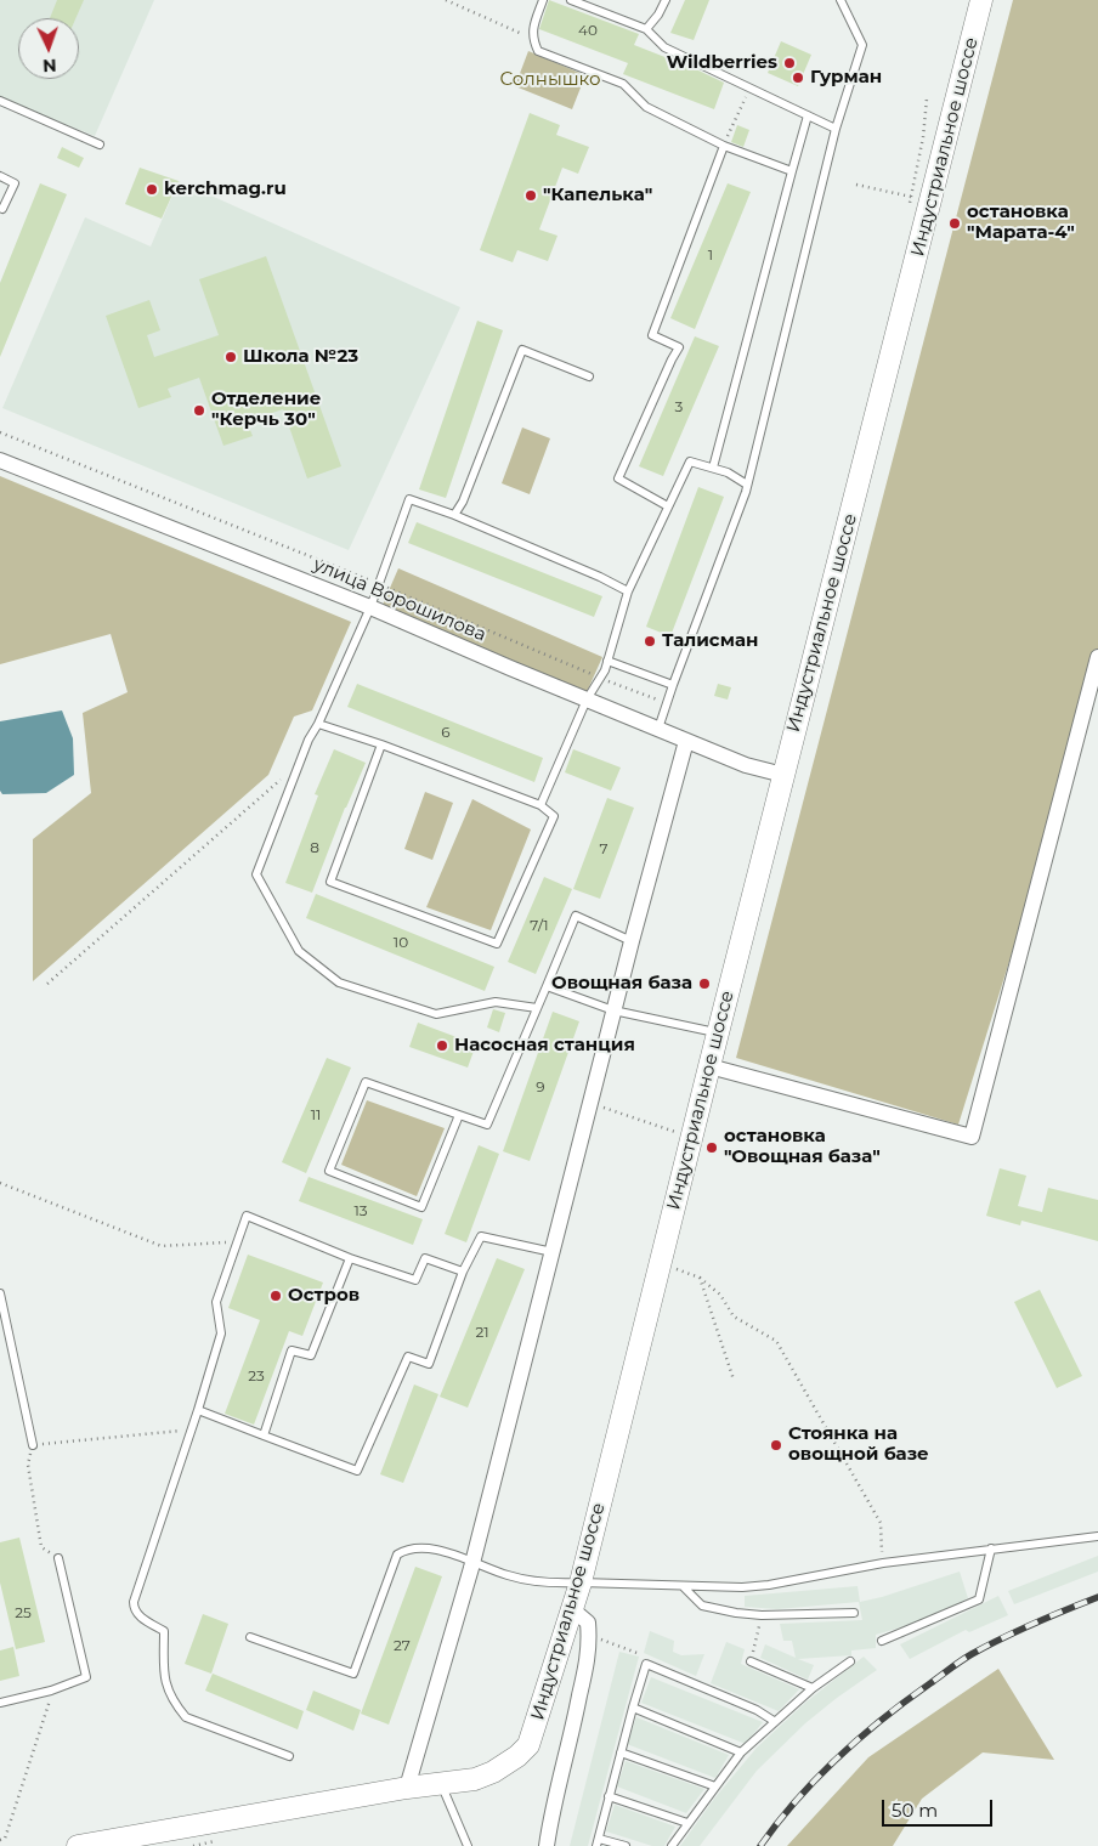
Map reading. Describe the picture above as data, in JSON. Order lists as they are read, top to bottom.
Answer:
{
  "streets": {
    "main road": ["Индустриальное шоссе"],
    "street": ["улица Ворошилова"]
  },
  "crossings": [
    ["Индустриальное шоссе", "улица Ворошилова"]
  ],
  "parks": ["Солнышко"],
  "places": [
    "Wildberries",
    "Гурман",
    "kerchmag.ru",
    "\"Капелька\"",
    "остановка \"Марата-4\"",
    "Школа №23",
    "Отделение \"Керчь 30\"",
    "Талисман",
    "Овощная база",
    "Насосная станция",
    "остановка \"Овощная база\"",
    "Остров",
    "Стоянка на овощной базе"
  ],
  "house_numbers": [
    "40",
    "1",
    "3",
    "6",
    "8",
    "7",
    "7/1",
    "10",
    "9",
    "11",
    "13",
    "21",
    "23",
    "25",
    "27"
  ],
  "scale_bar": "50 m",
  "north": "bottom"
}
